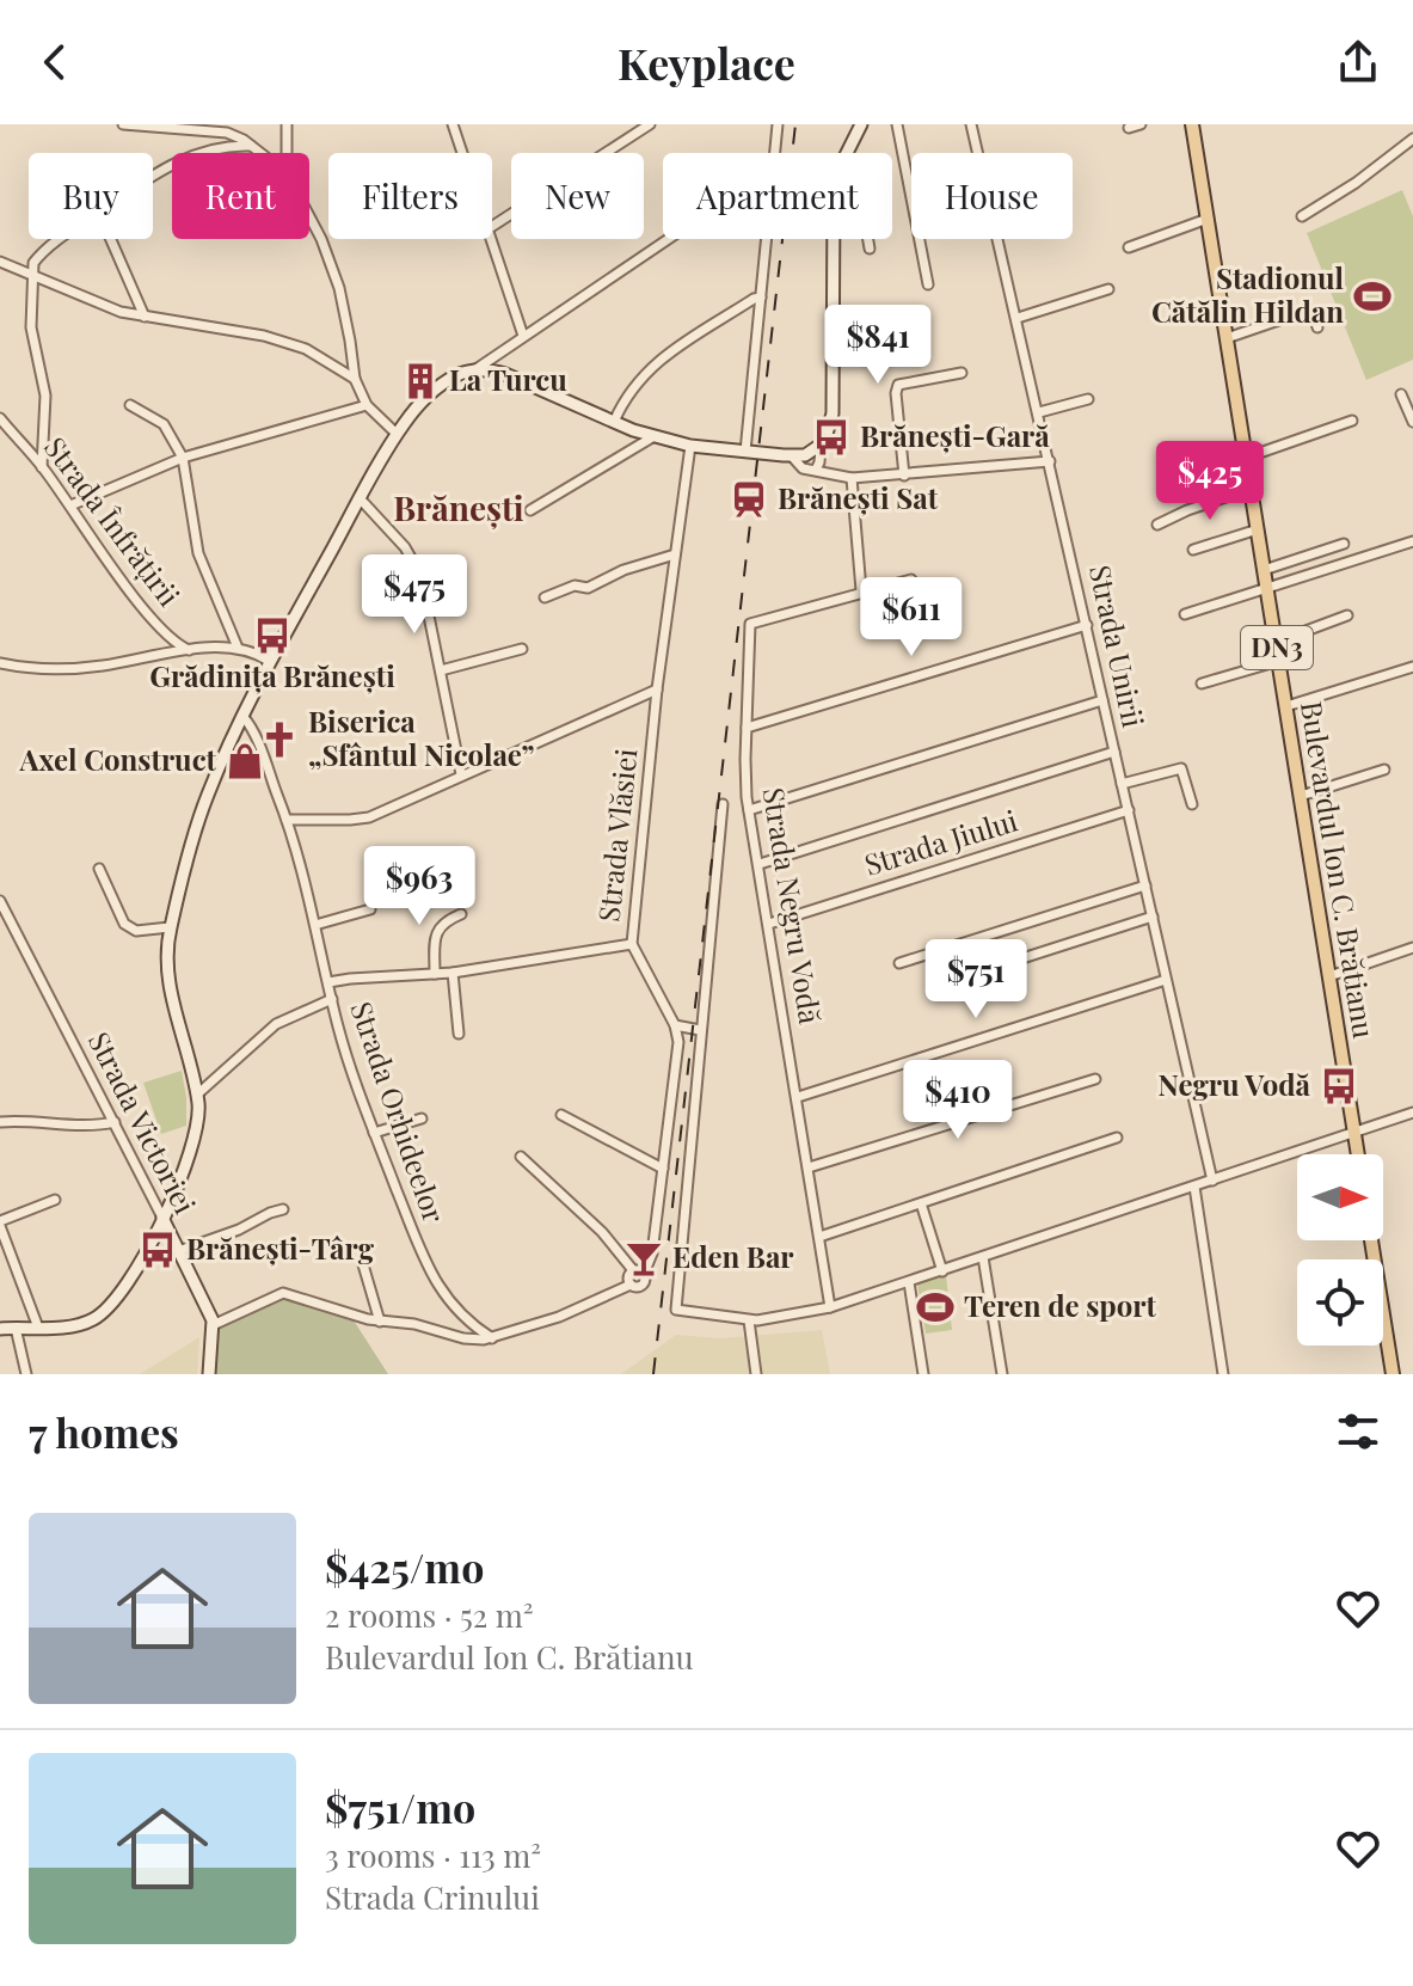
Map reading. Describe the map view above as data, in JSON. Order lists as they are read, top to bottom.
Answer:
{
  "streets": {
    "main road": ["DN3", "Bulevardul Ion C. Brătianu", "Strada Victoriei"],
    "street": [
      "Strada Înfrățirii",
      "Strada Unirii",
      "Strada Vlăsiei",
      "Strada Jiului",
      "Strada Negru Vodă",
      "Strada Orhideelor"
    ]
  },
  "crossings": [
    ["Strada Unirii", "Strada Jiului"],
    ["Strada Vlăsiei", "Strada Orhideelor"],
    ["Strada Jiului", "Strada Negru Vodă"]
  ],
  "districts": ["Brănești"],
  "places": {
    "sports": ["Stadionul Cătălin Hildan", "Teren de sport"],
    "building": ["La Turcu"],
    "bus stop": [
      "Brănești-Gară",
      "Grădinița Brănești",
      "Negru Vodă",
      "Brănești-Târg"
    ],
    "station": ["Brănești Sat"],
    "church": ["Biserica „Sfântul Nicolae”"],
    "shop": ["Axel Construct"],
    "bar": ["Eden Bar"]
  },
  "north": "right",
  "page": {
    "header": "Keyplace",
    "chip": [
      "Buy",
      "Rent",
      "Filters",
      "New",
      "Apartment",
      "House"
    ],
    "price": [
      "$841",
      "$425",
      "$475",
      "$611",
      "$963",
      "$751",
      "$410"
    ],
    "heading": "7 homes",
    "list": [
      {
        "name": "$425/mo",
        "note": "2 rooms · 52 m² · Bulevardul Ion C. Brătianu"
      },
      {
        "name": "$751/mo",
        "note": "3 rooms · 113 m² · Strada Crinului"
      }
    ]
  }
}
